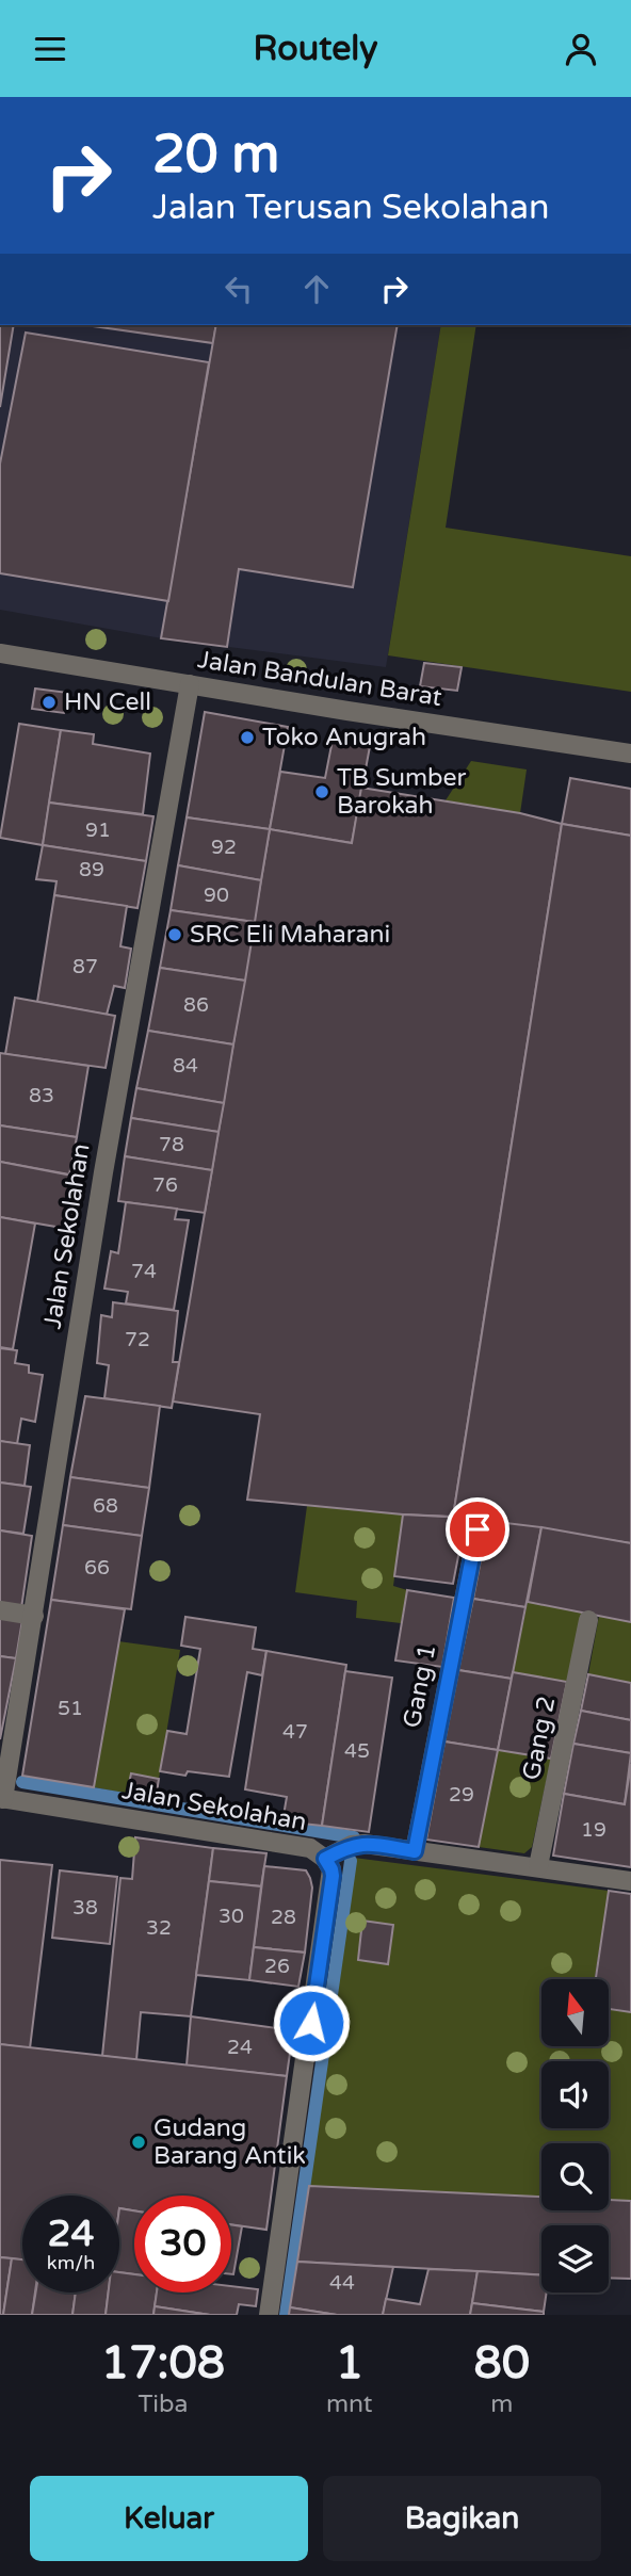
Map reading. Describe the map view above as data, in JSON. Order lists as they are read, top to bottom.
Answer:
{
  "streets": {
    "street": [
      "Jalan Bandulan Barat",
      "Jalan Sekolahan",
      "Gang 1",
      "Gang 2"
    ]
  },
  "crossings": [
    ["Jalan Bandulan Barat", "Jalan Sekolahan"]
  ],
  "places": [
    "HN Cell",
    "Toko Anugrah",
    "TB Sumber Barokah",
    "SRC Eli Maharani",
    "Gudang Barang Antik"
  ],
  "house_numbers": [
    "91",
    "92",
    "89",
    "90",
    "87",
    "86",
    "84",
    "83",
    "78",
    "76",
    "74",
    "72",
    "68",
    "66",
    "51",
    "47",
    "45",
    "29",
    "19",
    "38",
    "30",
    "28",
    "32",
    "26",
    "24",
    "44"
  ],
  "north": "top",
  "page": {
    "header": "Routely",
    "turn": ["20 m", "Jalan Terusan Sekolahan"],
    "speed": "24 km/h",
    "limit": "30",
    "eta": [
      "17:08",
      "Tiba",
      "1",
      "mnt",
      "80",
      "m"
    ],
    "buttons": ["Keluar", "Bagikan"]
  }
}
